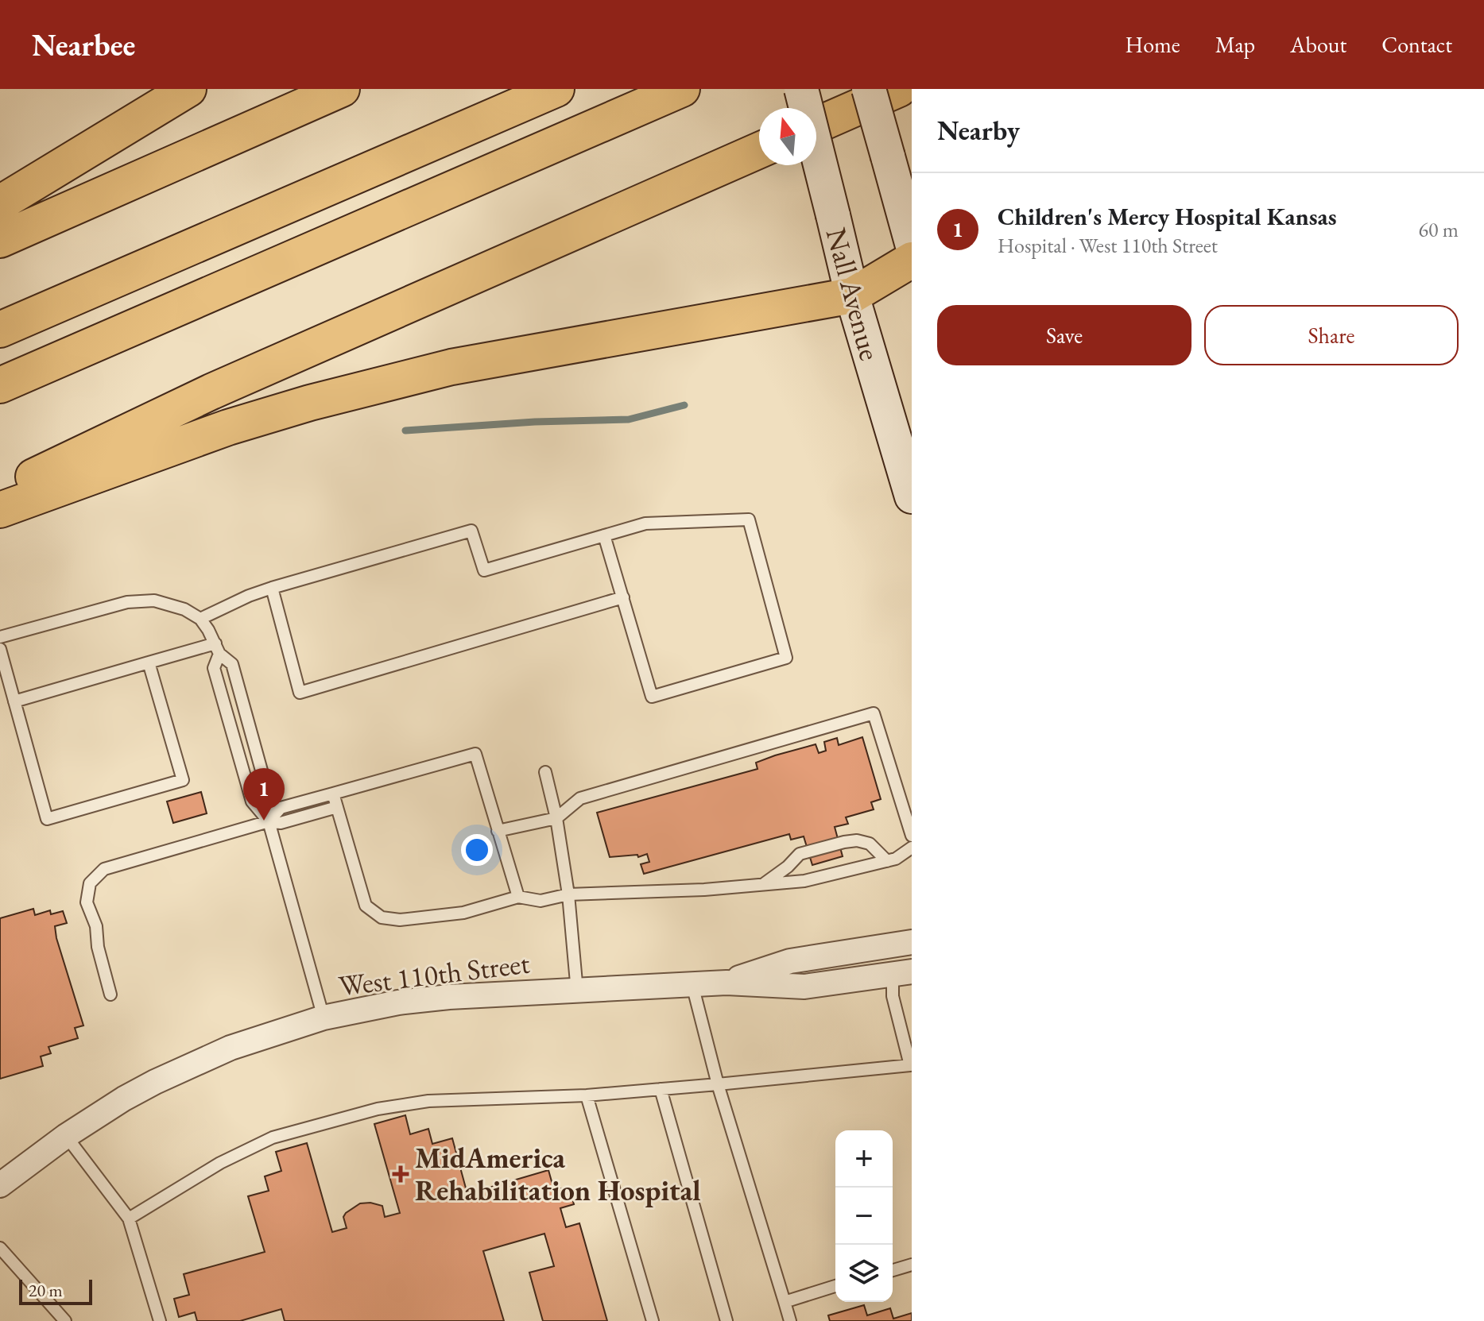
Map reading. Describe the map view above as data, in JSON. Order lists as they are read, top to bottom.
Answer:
{
  "streets": {
    "main road": ["Nall Avenue"],
    "street": ["West 110th Street"]
  },
  "places": {
    "health": ["MidAmerica Rehabilitation Hospital"]
  },
  "scale_bar": "20 m",
  "north": "top",
  "page": {
    "header": "Nearbee",
    "nav": [
      "Home",
      "Map",
      "About",
      "Contact"
    ],
    "heading": "Nearby",
    "list": [
      {
        "mark": "1",
        "name": "Children's Mercy Hospital Kansas",
        "note": "Hospital · West 110th Street",
        "value": "60 m"
      }
    ],
    "buttons": ["Save", "Share"],
    "pins": "1",
    "map_buttons": ["+", "−"],
    "scale": "20 m"
  }
}
